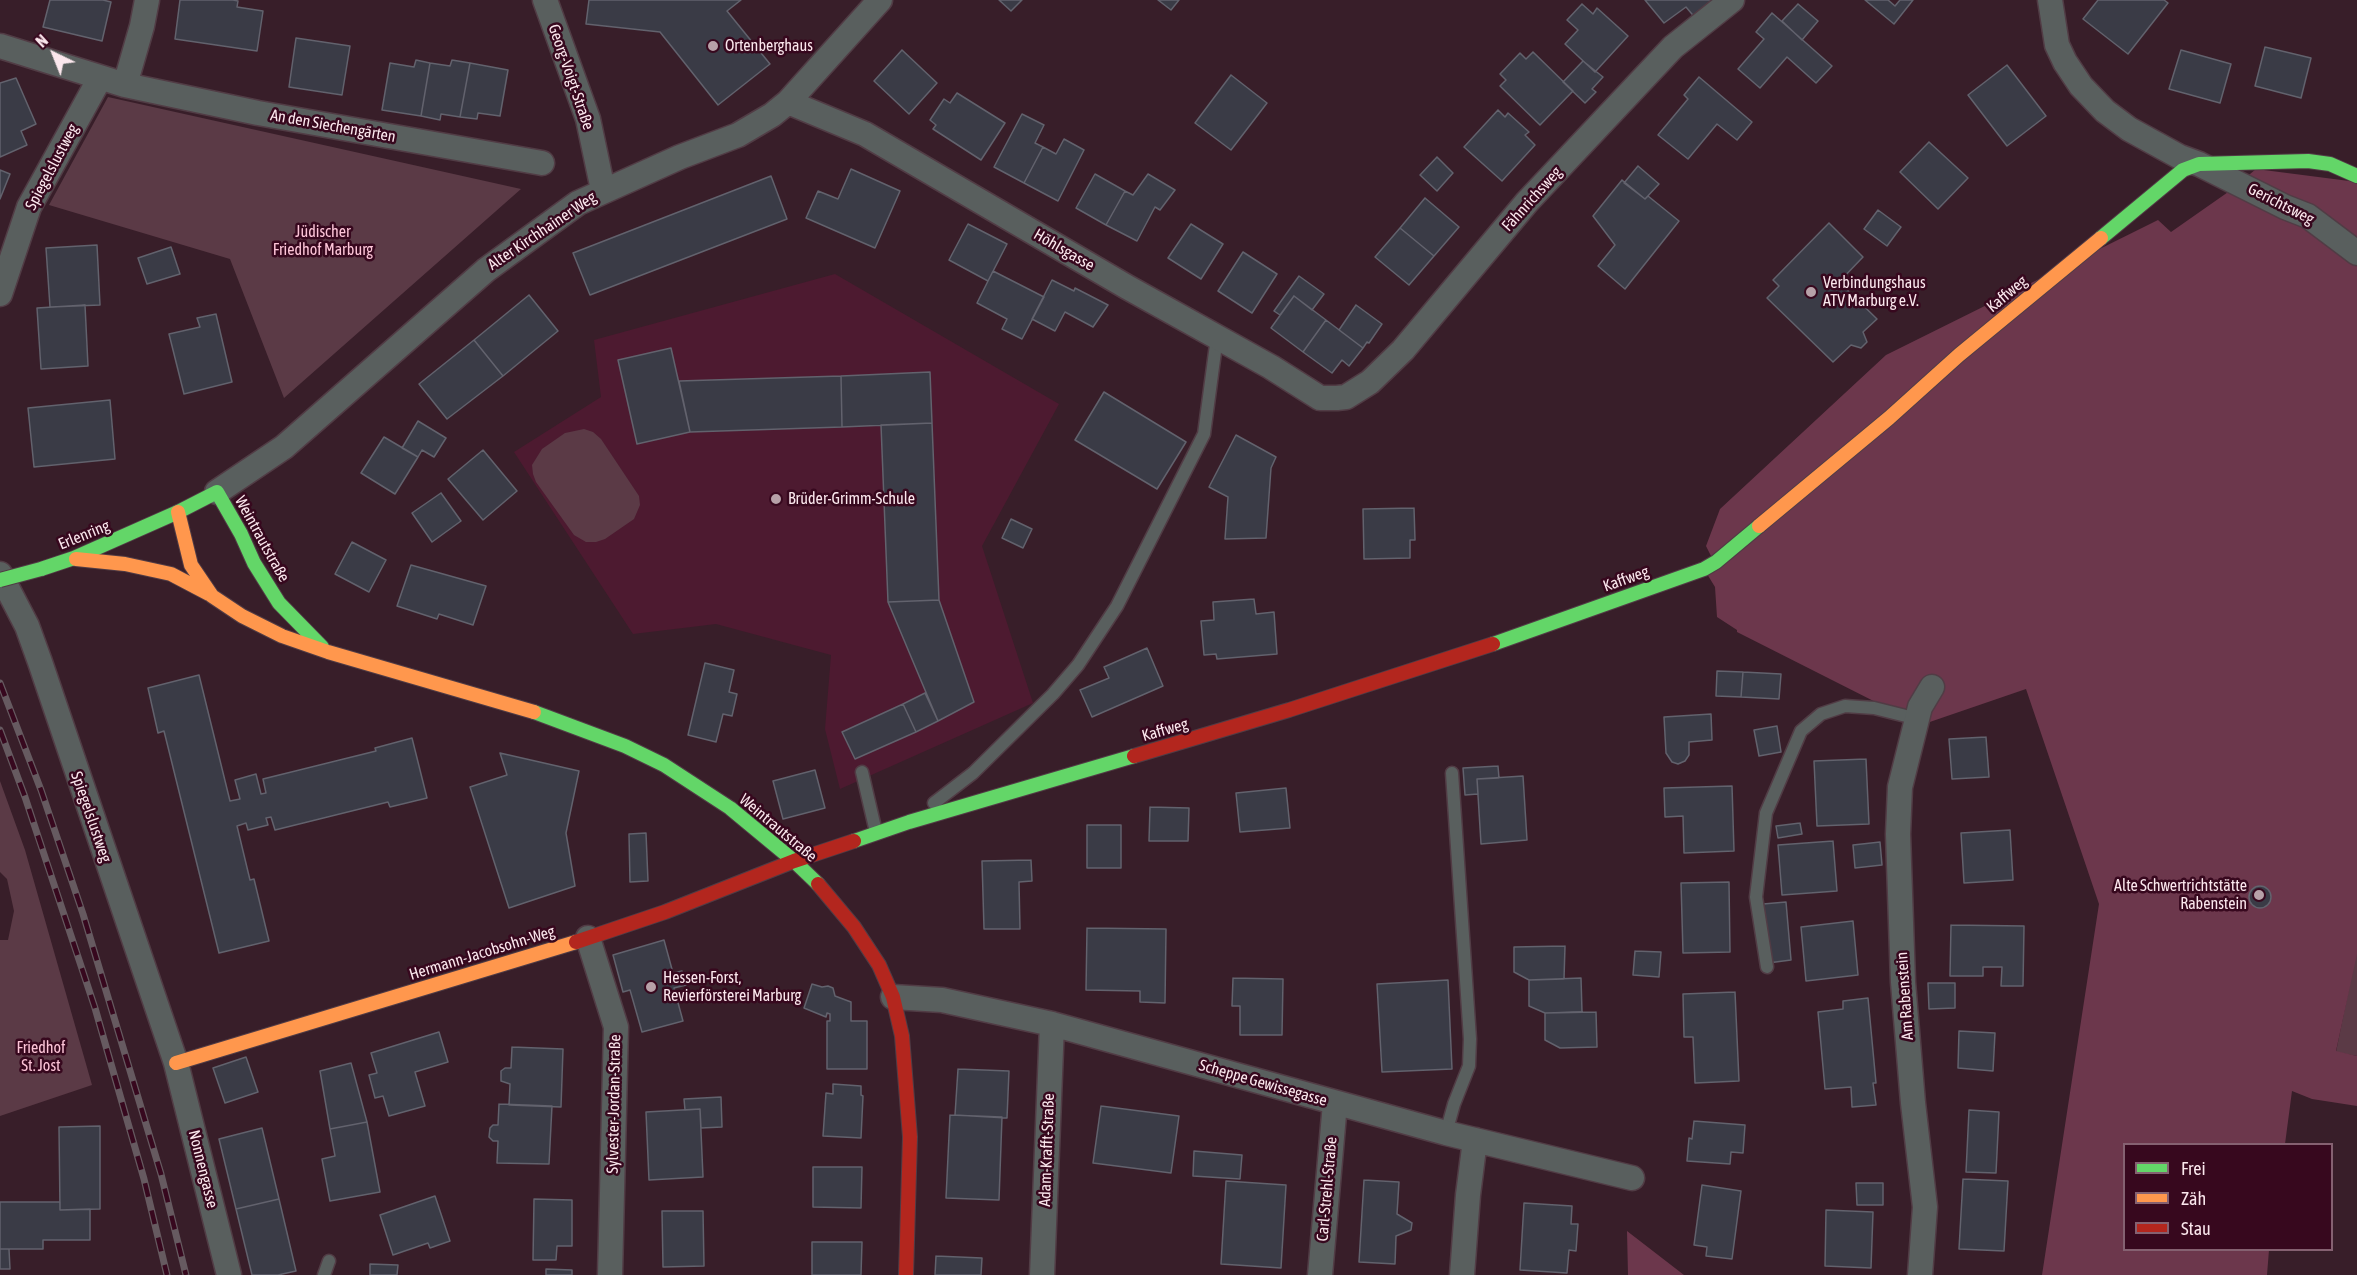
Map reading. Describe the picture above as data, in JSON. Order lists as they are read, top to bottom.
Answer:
{
  "streets": {
    "street": [
      "Georg-Voigt-Straße",
      "An den Siechengärten",
      "Spiegelslustweg",
      "Fähnrichsweg",
      "Gerichtsweg",
      "Alter Kirchhainer Weg",
      "Höhlsgasse",
      "Kaffweg",
      "Erlenring",
      "Weintrautstraße",
      "Hermann-Jacobsohn-Weg",
      "Am Rabenstein",
      "Scheppe Gewissegasse",
      "Sylvester-Jordan-Straße",
      "Adam-Krafft-Straße",
      "Nonnengasse",
      "Carl-Strehl-Straße"
    ]
  },
  "crossings": [
    ["Georg-Voigt-Straße", "Alter Kirchhainer Weg"],
    ["Spiegelslustweg", "Hermann-Jacobsohn-Weg"],
    ["Spiegelslustweg", "Nonnengasse"],
    ["Fähnrichsweg", "Höhlsgasse"],
    ["Gerichtsweg", "Kaffweg"],
    ["Alter Kirchhainer Weg", "Höhlsgasse"],
    ["Alter Kirchhainer Weg", "Erlenring"],
    ["Alter Kirchhainer Weg", "Weintrautstraße"],
    ["Kaffweg", "Weintrautstraße"],
    ["Kaffweg", "Hermann-Jacobsohn-Weg"],
    ["Erlenring", "Weintrautstraße"],
    ["Weintrautstraße", "Hermann-Jacobsohn-Weg"],
    ["Weintrautstraße", "Scheppe Gewissegasse"],
    ["Hermann-Jacobsohn-Weg", "Sylvester-Jordan-Straße"],
    ["Hermann-Jacobsohn-Weg", "Nonnengasse"],
    ["Scheppe Gewissegasse", "Adam-Krafft-Straße"],
    ["Scheppe Gewissegasse", "Carl-Strehl-Straße"]
  ],
  "parks": ["Jüdischer Friedhof Marburg", "Friedhof St. Jost"],
  "places": [
    "Ortenberghaus",
    "Verbindungshaus ATV Marburg e.V.",
    "Brüder-Grimm-Schule",
    "Alte Schwertrichtstätte Rabenstein",
    "Hessen-Forst, Revierförsterei Marburg"
  ],
  "legend": ["Frei", "Zäh", "Stau"],
  "north": "top left"
}
